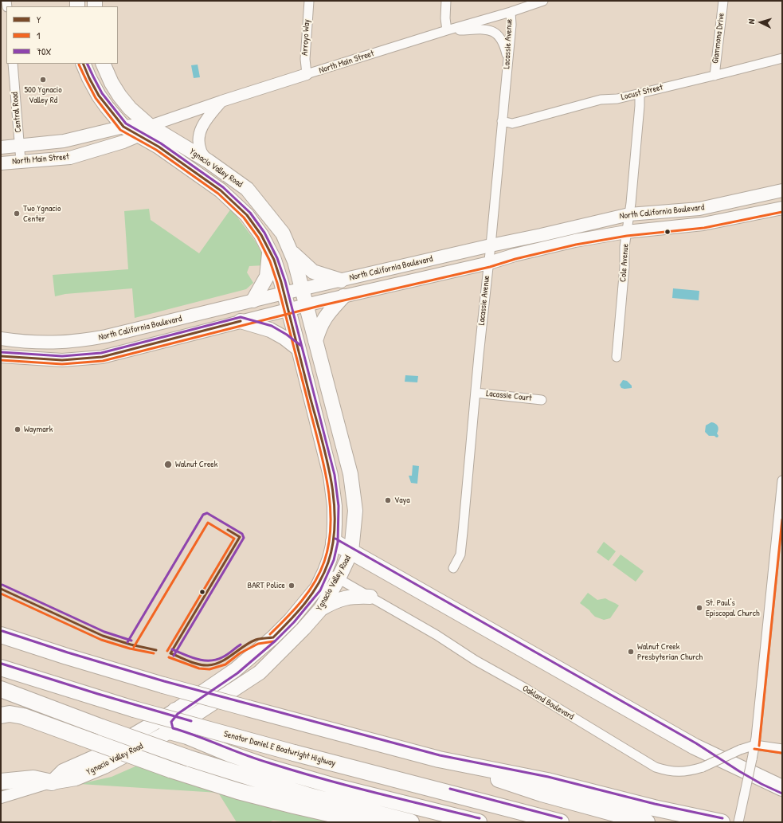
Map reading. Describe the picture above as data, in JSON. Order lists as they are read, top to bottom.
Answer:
{
  "streets": {
    "highway": ["Ygnacio Valley Road", "Senator Daniel E Boatwright Highway"],
    "main road": ["North Main Street", "North California Boulevard"],
    "street": [
      "Arroyo Way",
      "Giammona Drive",
      "Lacassie Avenue",
      "Locust Street",
      "Central Road",
      "Cole Avenue",
      "Lacassie Court",
      "Oakland Boulevard"
    ]
  },
  "crossings": [
    ["Arroyo Way", "North Main Street"],
    ["Giammona Drive", "Locust Street"],
    ["Lacassie Avenue", "North Main Street"],
    ["Lacassie Avenue", "Locust Street"],
    ["Lacassie Avenue", "North California Boulevard"],
    ["Lacassie Avenue", "Lacassie Court"],
    ["North Main Street", "Central Road"],
    ["North Main Street", "Ygnacio Valley Road"],
    ["Locust Street", "Cole Avenue"],
    ["Ygnacio Valley Road", "North California Boulevard"],
    ["Ygnacio Valley Road", "Oakland Boulevard"],
    ["North California Boulevard", "Cole Avenue"]
  ],
  "places": [
    "500 Ygnacio Valley Rd",
    "Two Ygnacio Center",
    "Waymark",
    "Walnut Creek",
    "Vaya",
    "BART Police",
    "St. Paul's Episcopal Church",
    "Walnut Creek Presbyterian Church"
  ],
  "lines": ["transit line Y", "transit line 70X", "transit line 1"],
  "legend": ["Y", "1", "70X"],
  "north": "left"
}
